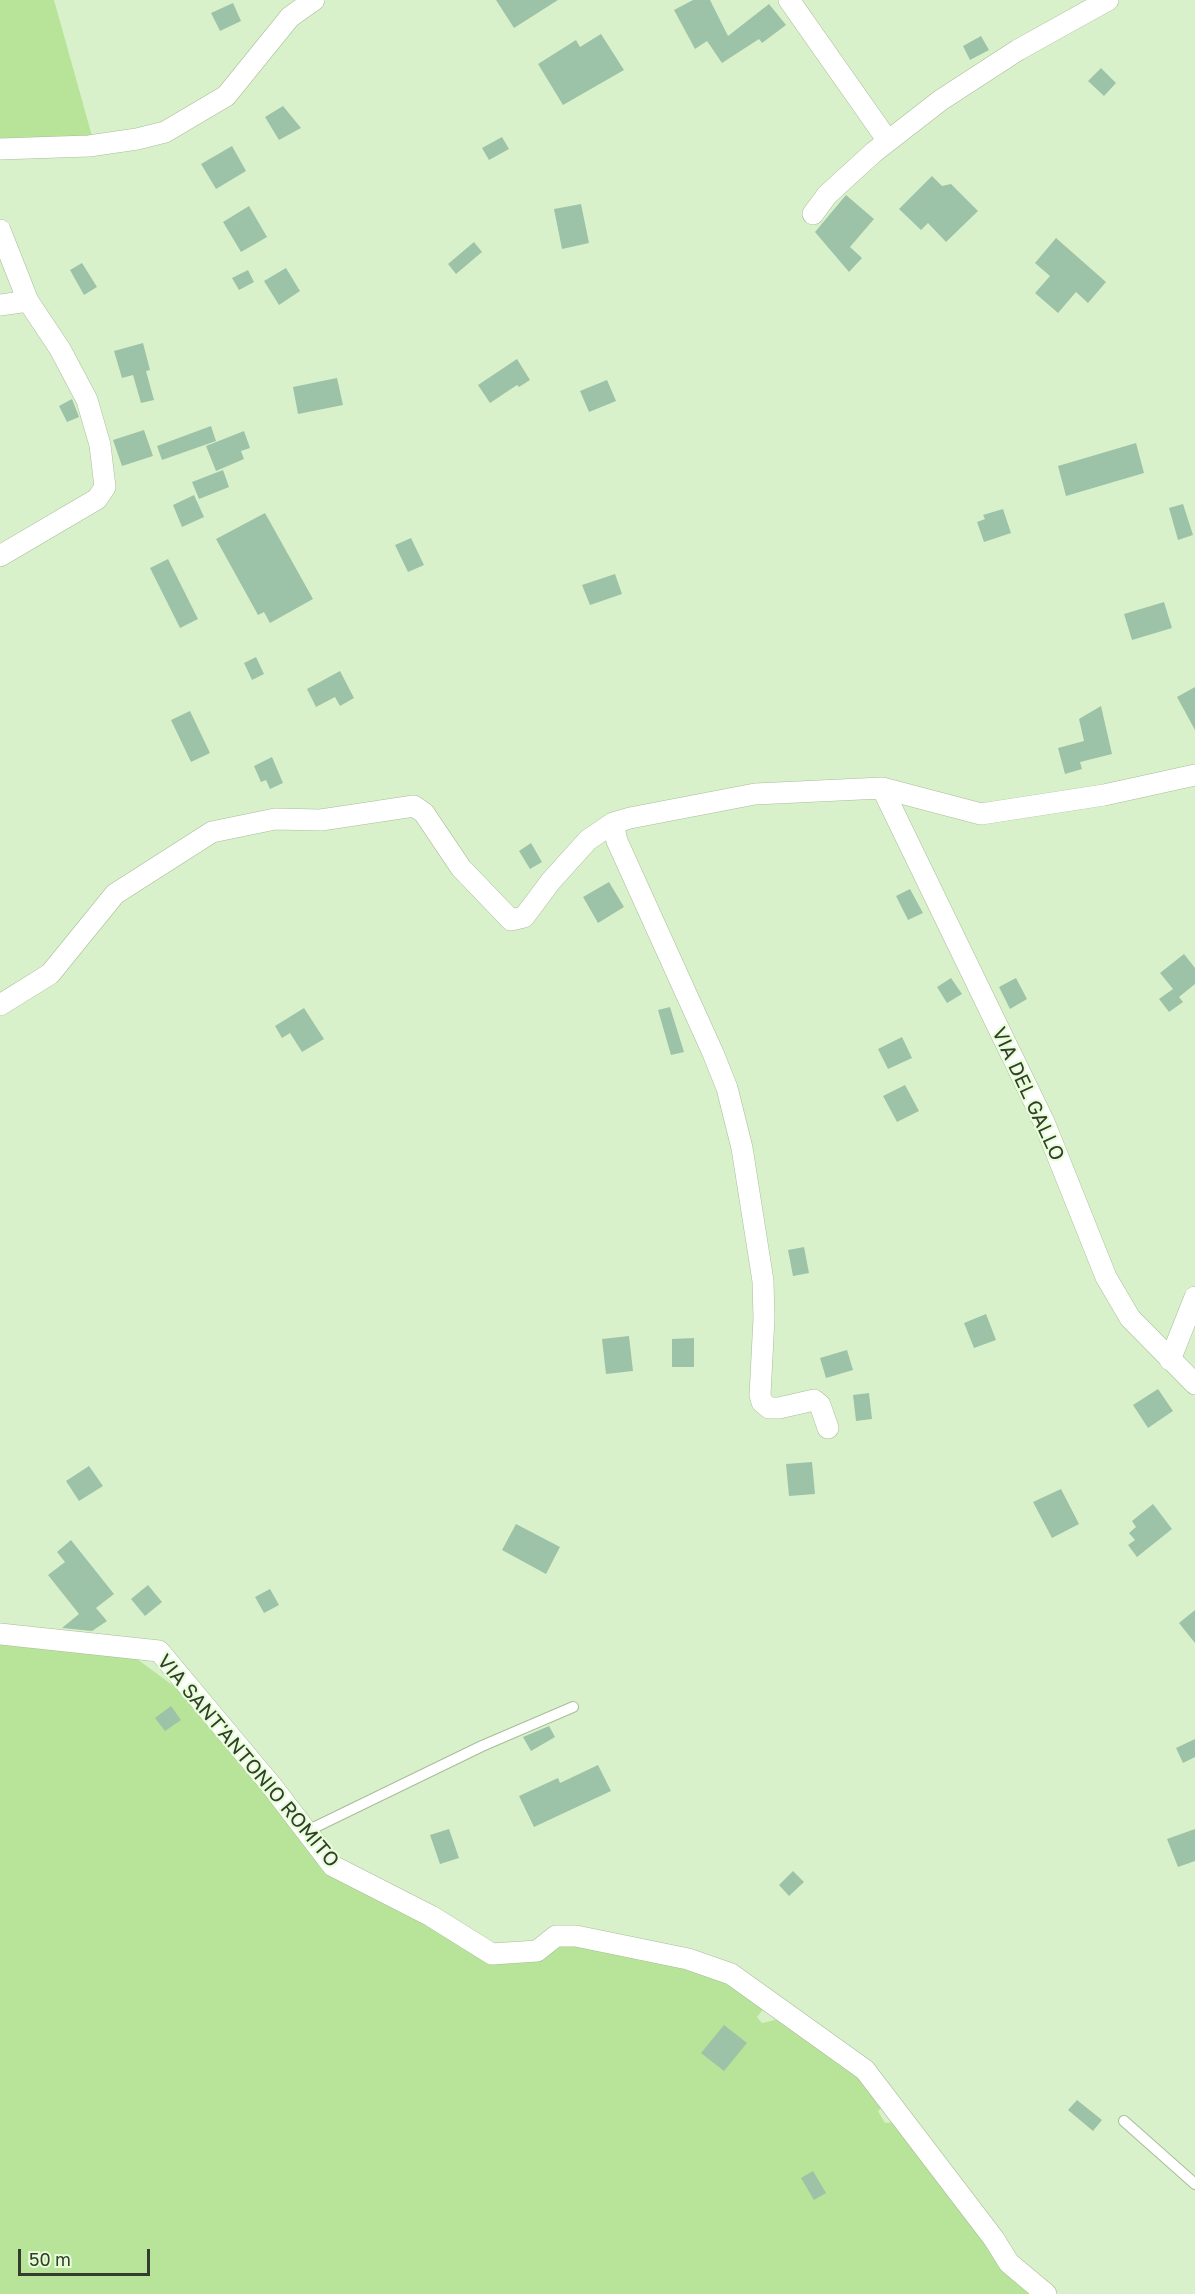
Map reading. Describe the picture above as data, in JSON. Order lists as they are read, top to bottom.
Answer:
{
  "streets": {
    "street": ["VIA DEL GALLO", "VIA SANT'ANTONIO ROMITO"]
  },
  "scale_bar": "50 m"
}
